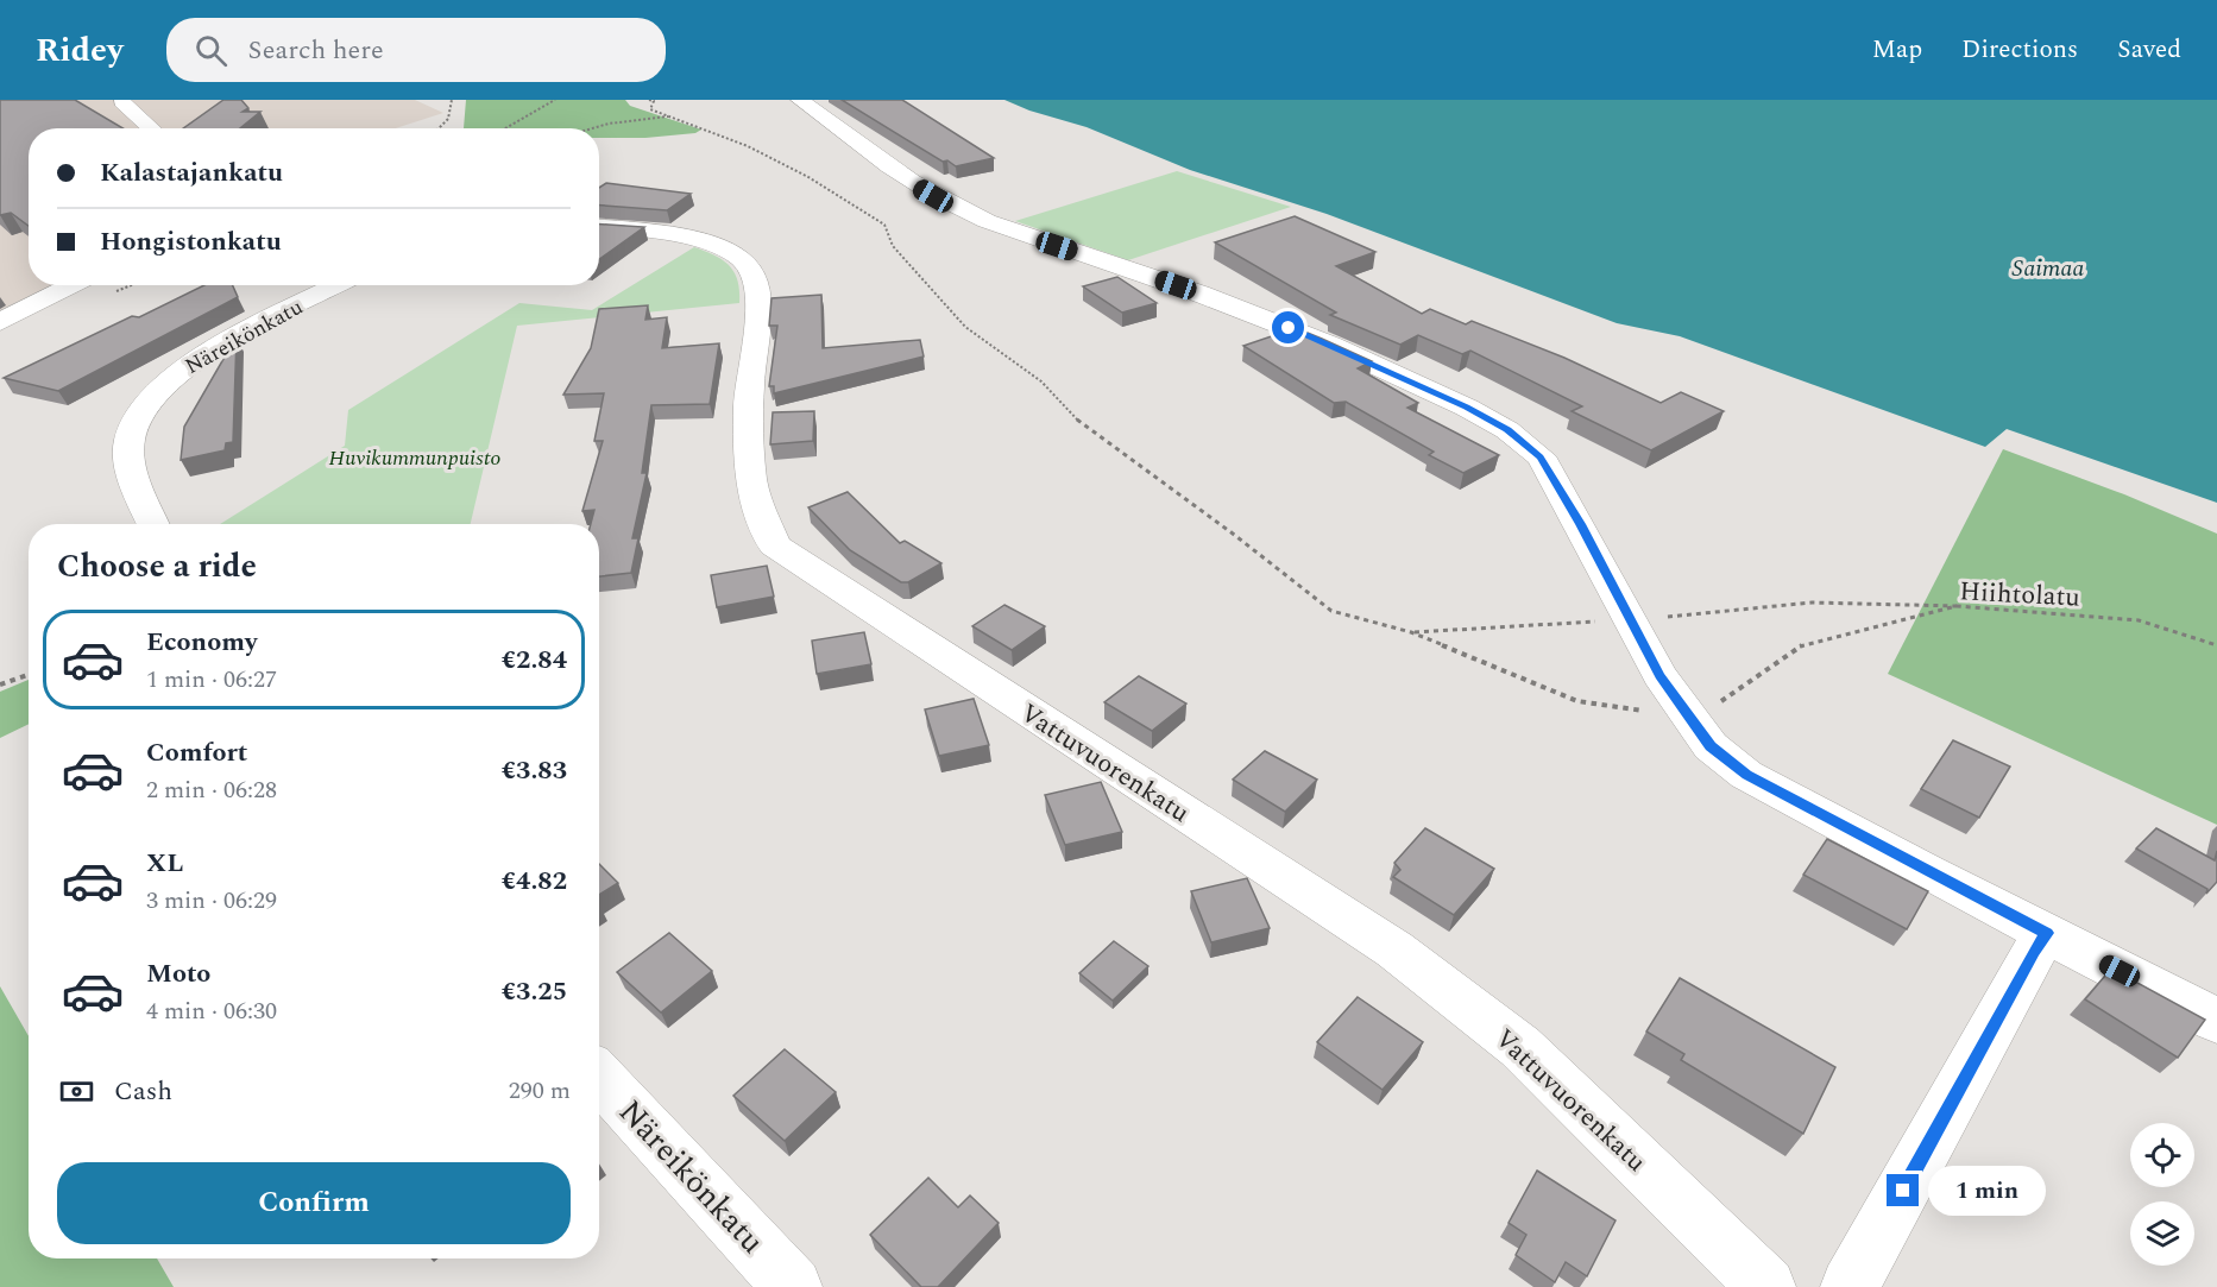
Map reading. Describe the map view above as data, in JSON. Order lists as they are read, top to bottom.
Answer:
{
  "streets": {
    "street": ["Näreikönkatu", "Vattuvuorenkatu"],
    "path": ["Hiihtolatu"]
  },
  "water": ["Saimaa"],
  "parks": ["Huvikummunpuisto"],
  "page": {
    "header": "Ridey",
    "search": "Search here",
    "nav": ["Map", "Directions", "Saved"],
    "banner": ["Kalastajankatu", "Hongistonkatu"],
    "heading": "Choose a ride",
    "list": [
      {
        "name": "Economy",
        "note": "1 min · 06:27",
        "value": "€2.84"
      },
      {
        "name": "Comfort",
        "note": "2 min · 06:28",
        "value": "€3.83"
      },
      {
        "name": "XL",
        "note": "3 min · 06:29",
        "value": "€4.82"
      },
      {
        "name": "Moto",
        "note": "4 min · 06:30",
        "value": "€3.25"
      }
    ],
    "pay": ["Cash", "290 m"],
    "buttons": "Confirm",
    "bubble": "1 min"
  }
}
